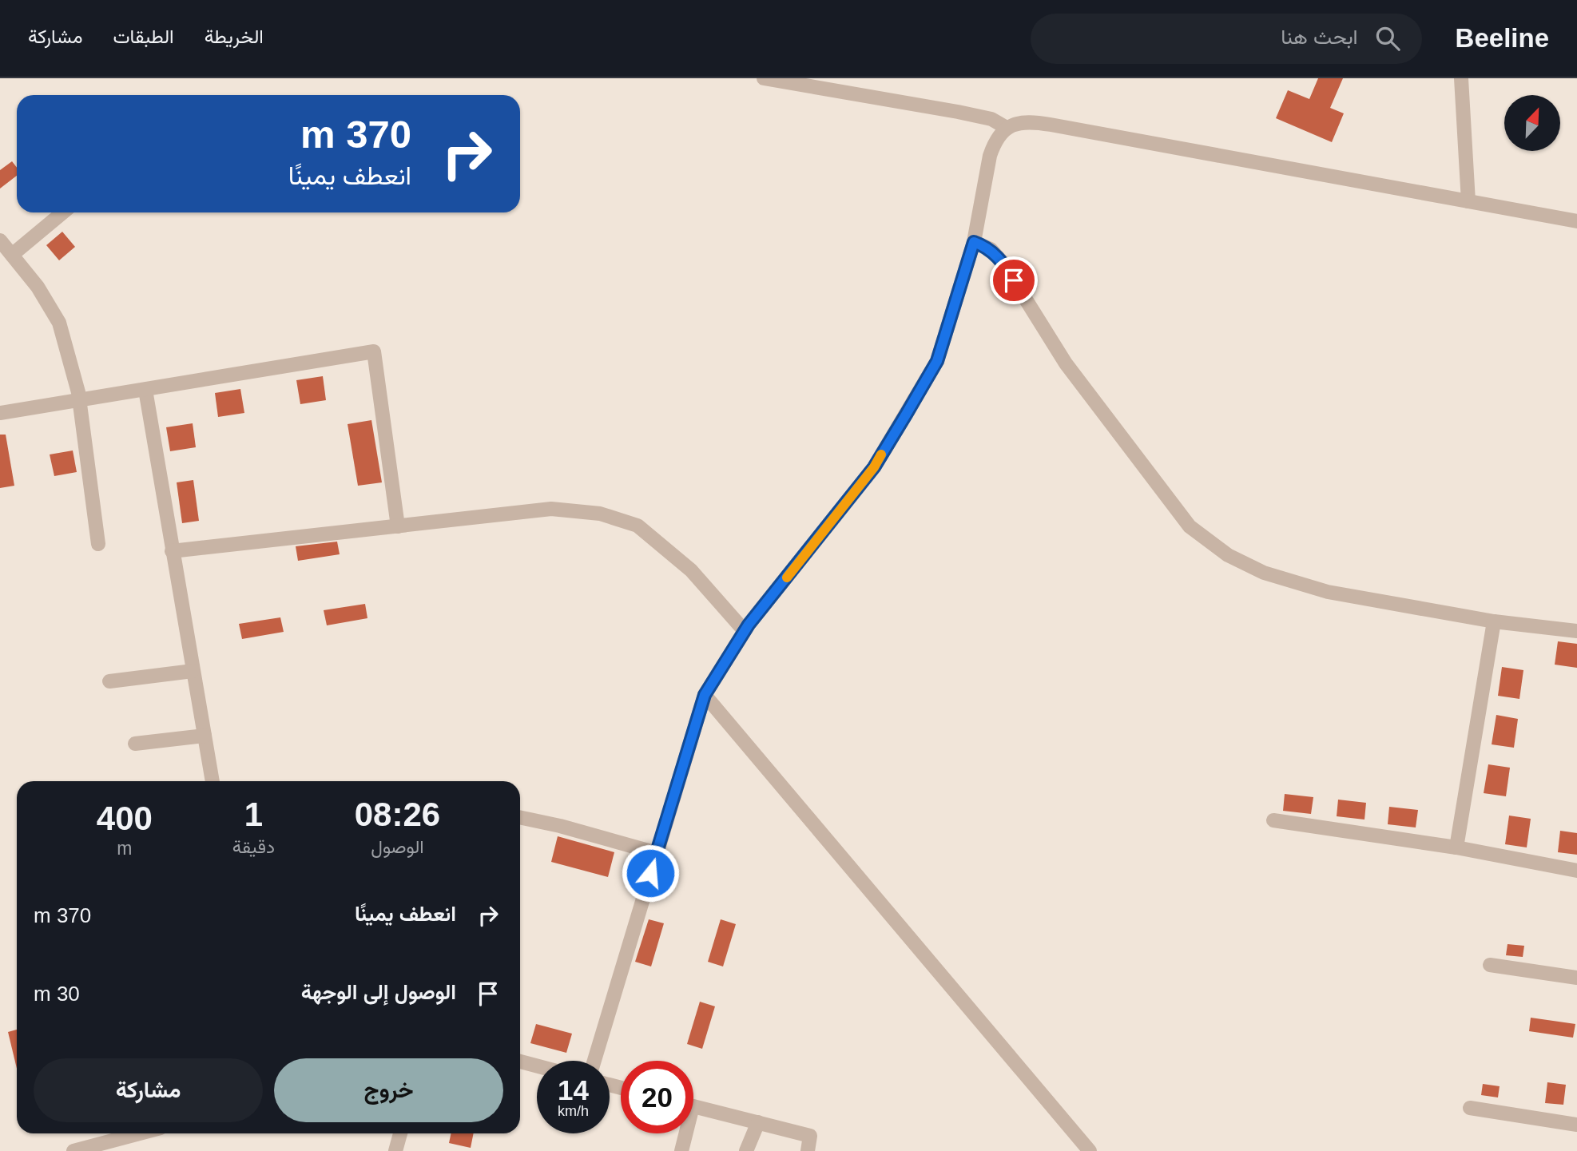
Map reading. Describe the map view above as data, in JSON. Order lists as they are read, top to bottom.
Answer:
{
  "north": "top right",
  "page": {
    "header": "Beeline",
    "search": "ابحث هنا",
    "nav": ["الخريطة", "الطبقات", "مشاركة"],
    "turn": ["370 m", "انعطف يمينًا"],
    "eta": [
      "08:26",
      "الوصول",
      "1",
      "دقيقة",
      "400",
      "m"
    ],
    "list": [
      {
        "name": "انعطف يمينًا",
        "value": "370 m"
      },
      {
        "name": "الوصول إلى الوجهة",
        "value": "30 m"
      }
    ],
    "buttons": ["خروج", "مشاركة"],
    "speed": "14 km/h",
    "limit": "20"
  }
}
